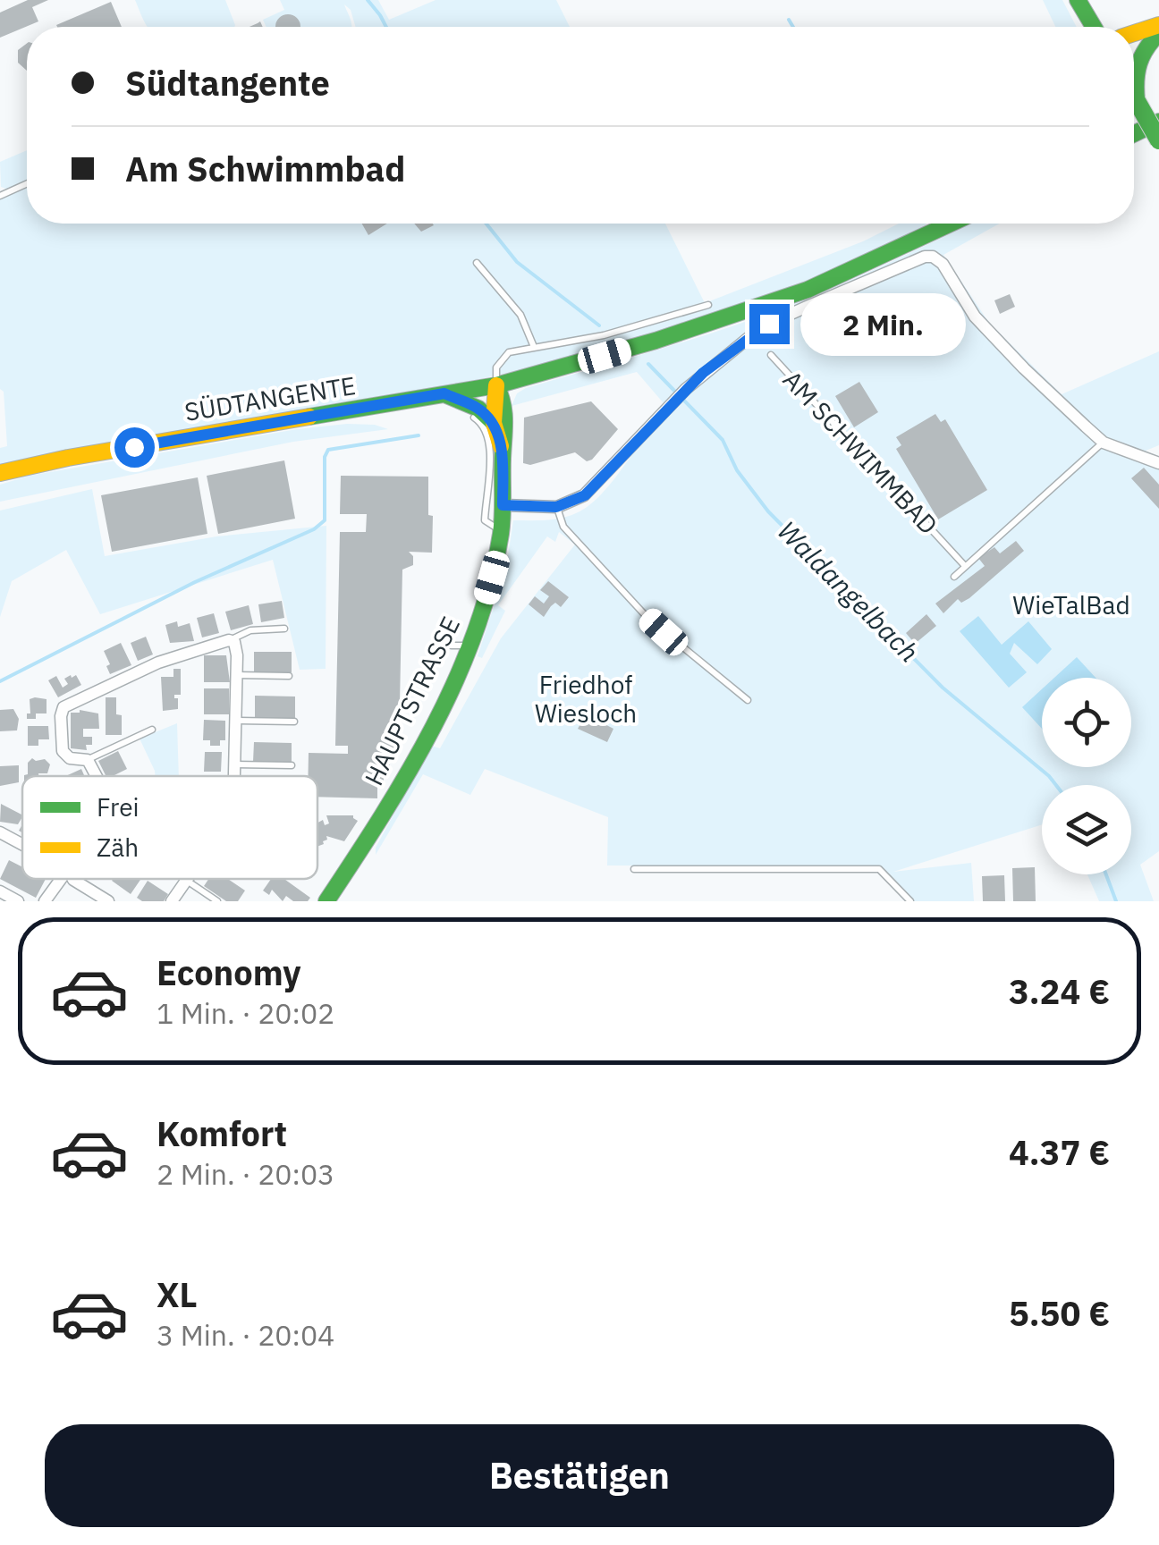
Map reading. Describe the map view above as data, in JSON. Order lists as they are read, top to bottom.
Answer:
{
  "streets": {
    "main road": ["SÜDTANGENTE", "HAUPTSTRASSE"],
    "lane": ["AM SCHWIMMBAD"]
  },
  "crossings": [
    ["SÜDTANGENTE", "HAUPTSTRASSE"]
  ],
  "water": ["Waldangelbach"],
  "parks": ["WieTalBad", "Friedhof Wiesloch"],
  "legend": ["Frei", "Zäh"],
  "page": {
    "banner": ["Südtangente", "Am Schwimmbad"],
    "bubble": "2 Min.",
    "list": [
      {
        "name": "Economy",
        "note": "1 Min. · 20:02",
        "value": "3.24 €"
      },
      {
        "name": "Komfort",
        "note": "2 Min. · 20:03",
        "value": "4.37 €"
      },
      {
        "name": "XL",
        "note": "3 Min. · 20:04",
        "value": "5.50 €"
      }
    ],
    "buttons": "Bestätigen"
  }
}
